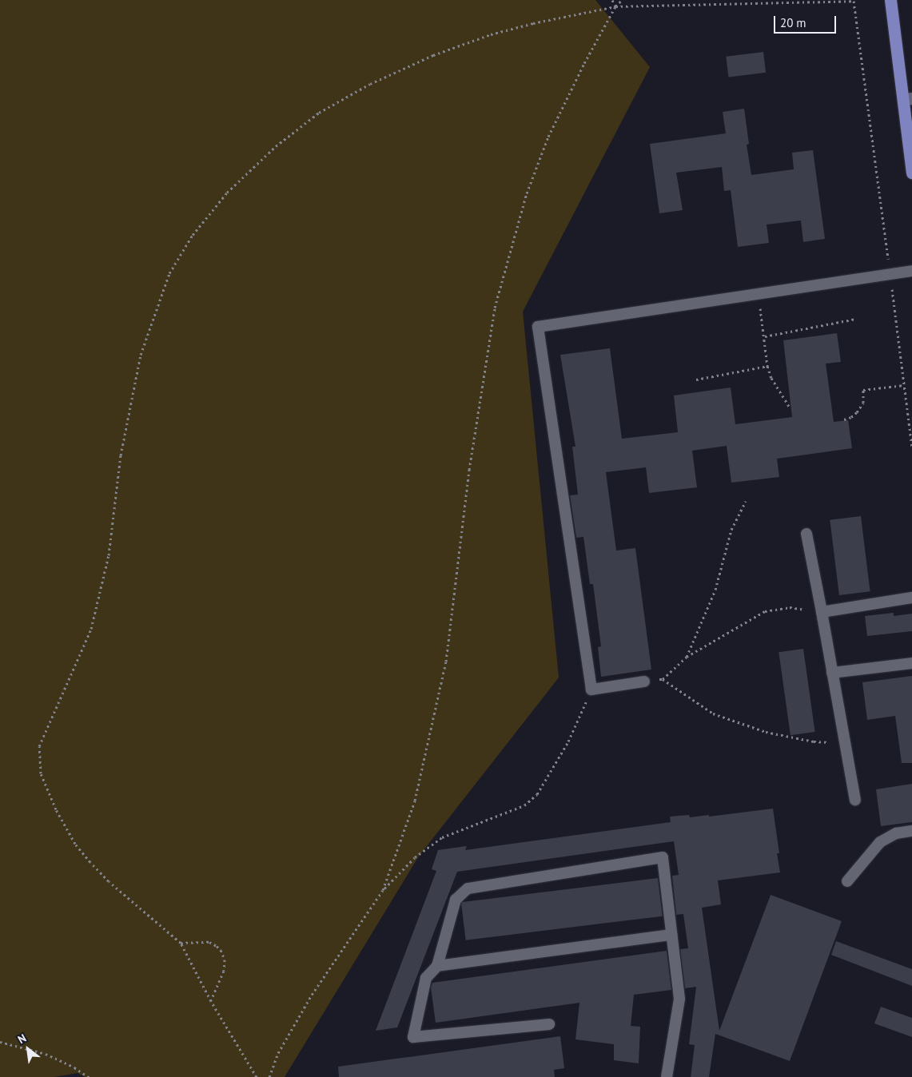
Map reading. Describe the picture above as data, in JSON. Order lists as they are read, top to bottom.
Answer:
{
  "scale_bar": "20 m",
  "north": "top left"
}
